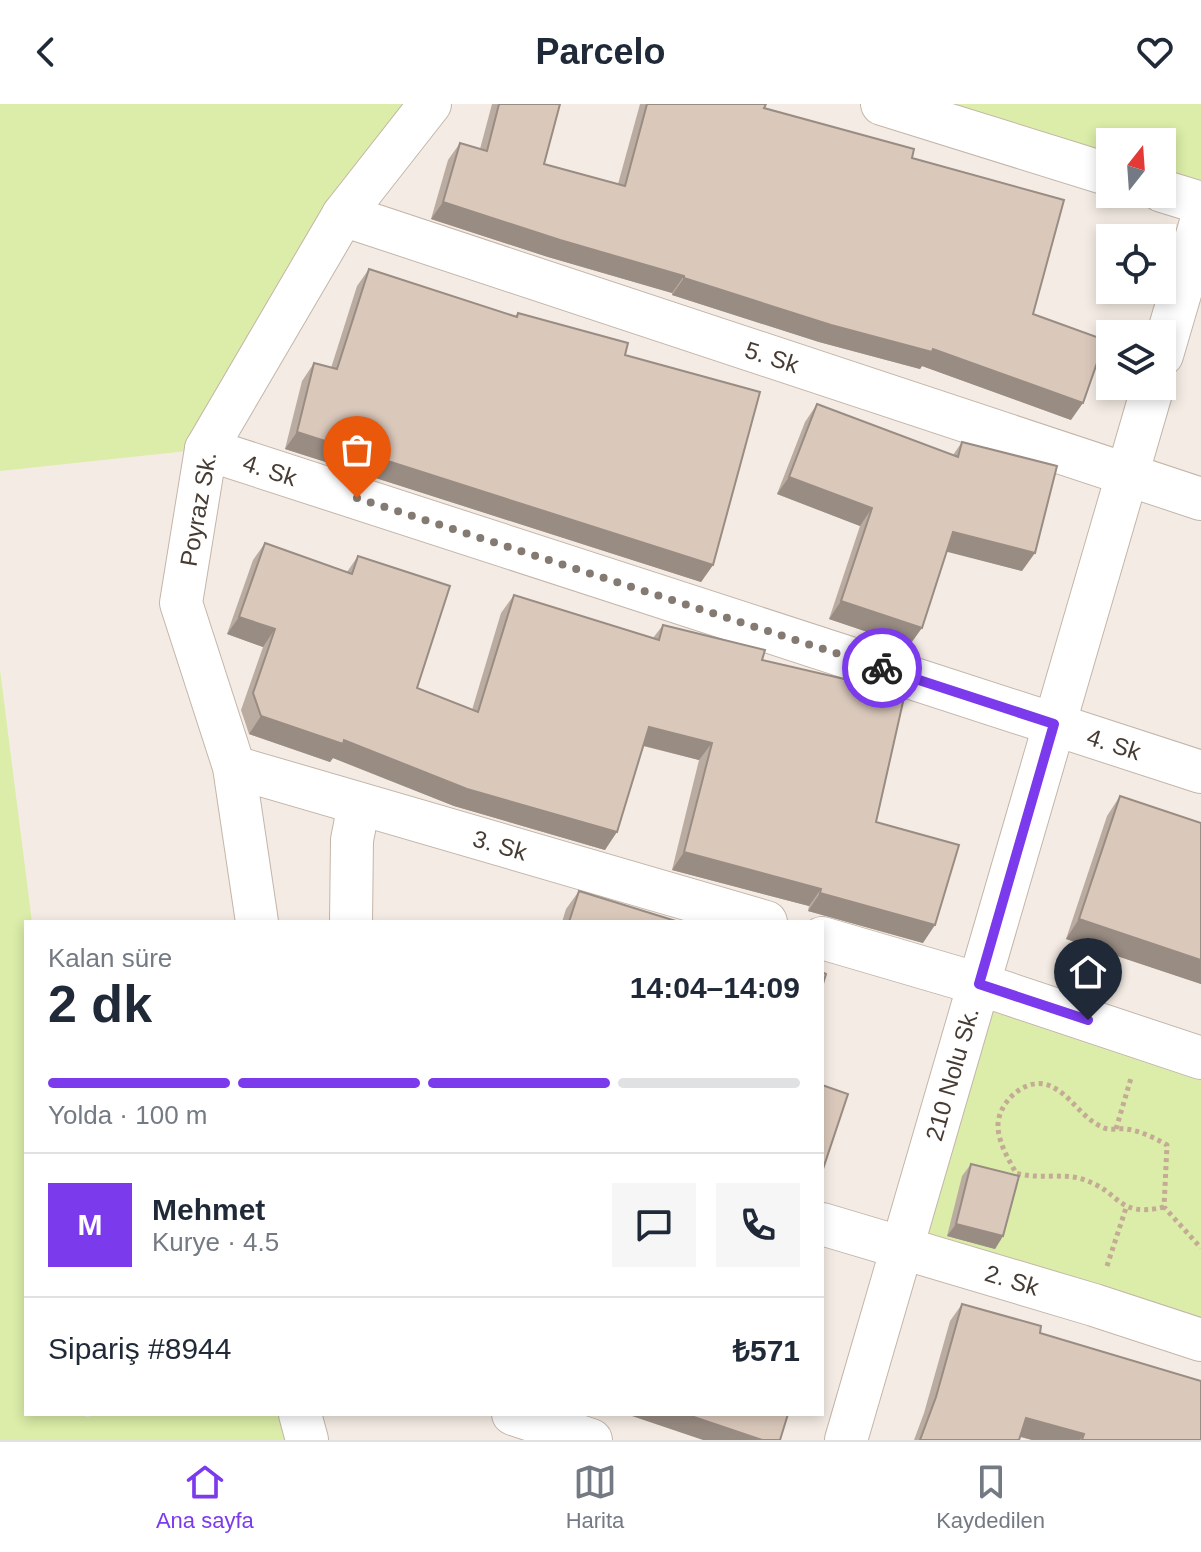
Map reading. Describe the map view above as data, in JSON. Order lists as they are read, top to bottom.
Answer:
{
  "streets": {
    "street": [
      "5. Sk",
      "4. Sk",
      "Poyraz Sk.",
      "3. Sk",
      "210 Nolu Sk.",
      "2. Sk"
    ]
  },
  "crossings": [
    ["5. Sk", "Poyraz Sk."],
    ["5. Sk", "210 Nolu Sk."],
    ["4. Sk", "Poyraz Sk."],
    ["4. Sk", "210 Nolu Sk."],
    ["Poyraz Sk.", "3. Sk"],
    ["210 Nolu Sk.", "2. Sk"]
  ],
  "north": "top",
  "page": {
    "header": "Parcelo",
    "heading": ["2 dk", "Kalan süre", "14:04–14:09"],
    "panel": [
      "Mehmet",
      "Kurye · 4.5",
      "Sipariş #8944",
      "₺571"
    ],
    "bar": "Yolda · 100 m",
    "round": "M",
    "tabs": ["Ana sayfa", "Harita", "Kaydedilen"]
  }
}
